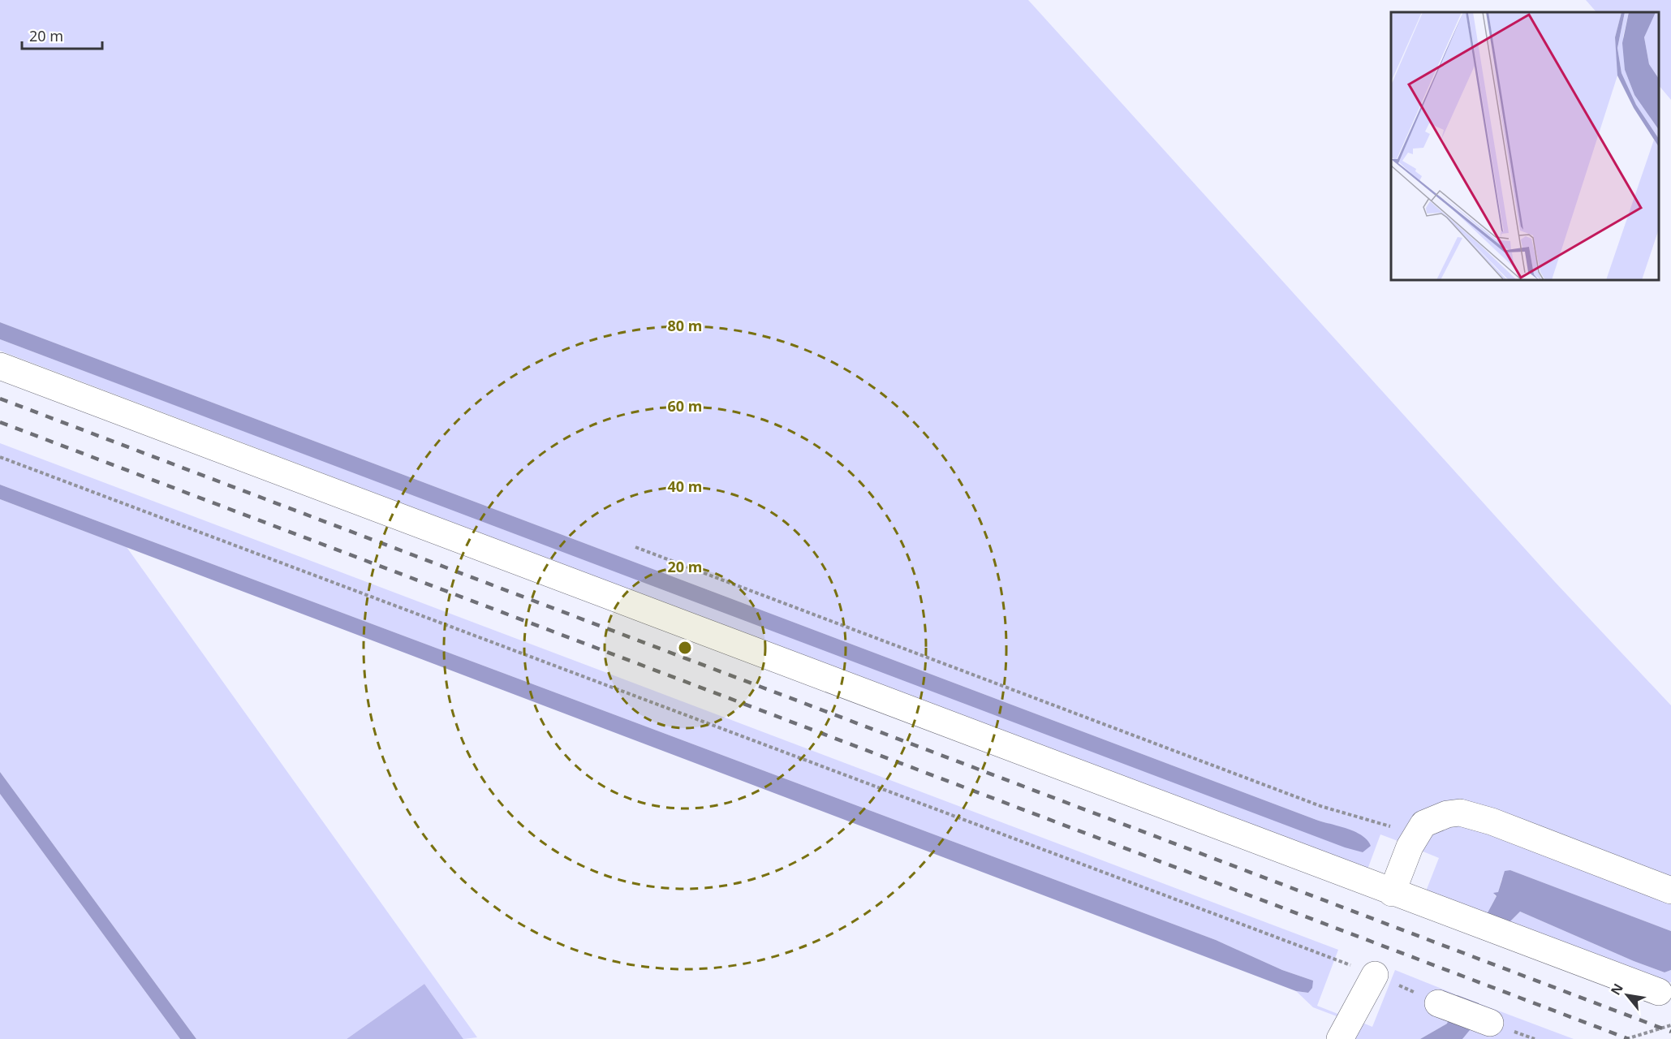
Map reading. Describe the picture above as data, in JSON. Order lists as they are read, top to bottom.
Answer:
{
  "scale_bar": "20 m",
  "north": "top left",
  "rings": [
    "80 m",
    "60 m",
    "40 m",
    "20 m"
  ]
}
